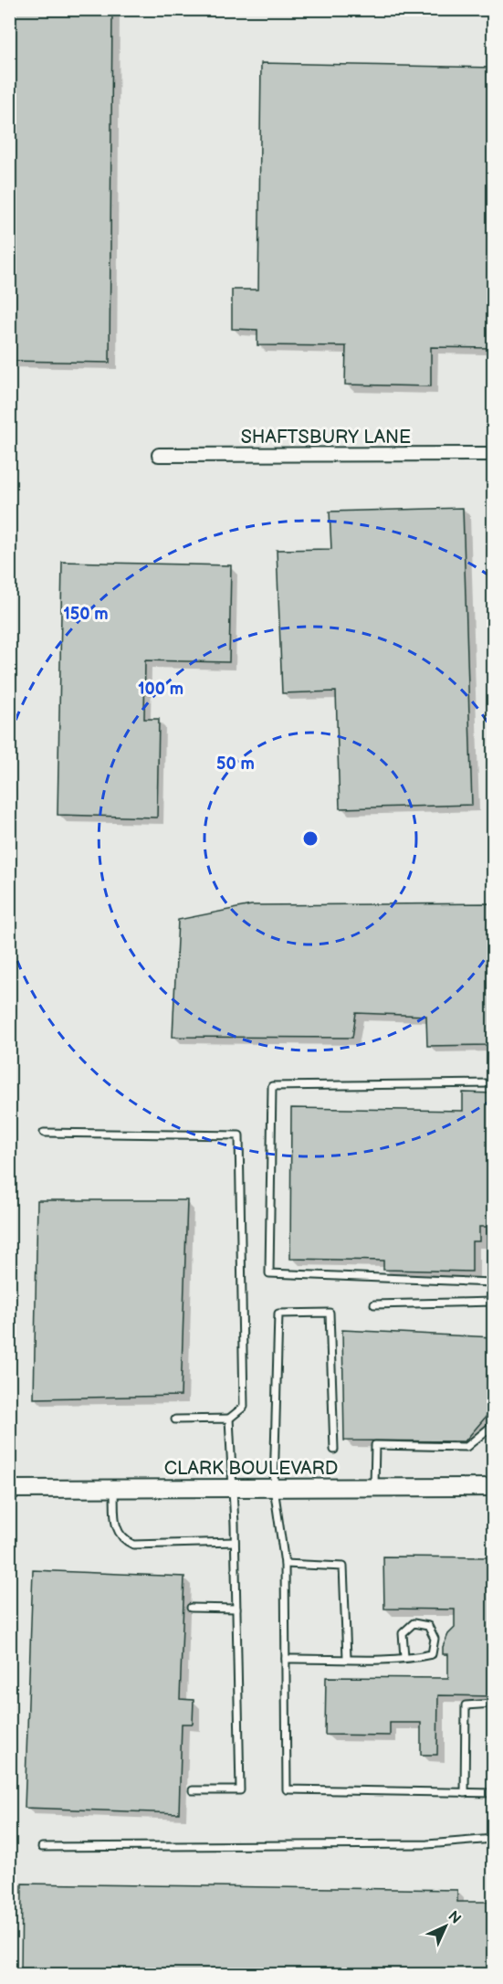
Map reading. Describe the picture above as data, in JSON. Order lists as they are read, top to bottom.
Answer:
{
  "streets": {
    "street": ["SHAFTSBURY LANE", "CLARK BOULEVARD"]
  },
  "north": "top right",
  "rings": ["150 m", "100 m", "50 m"]
}
